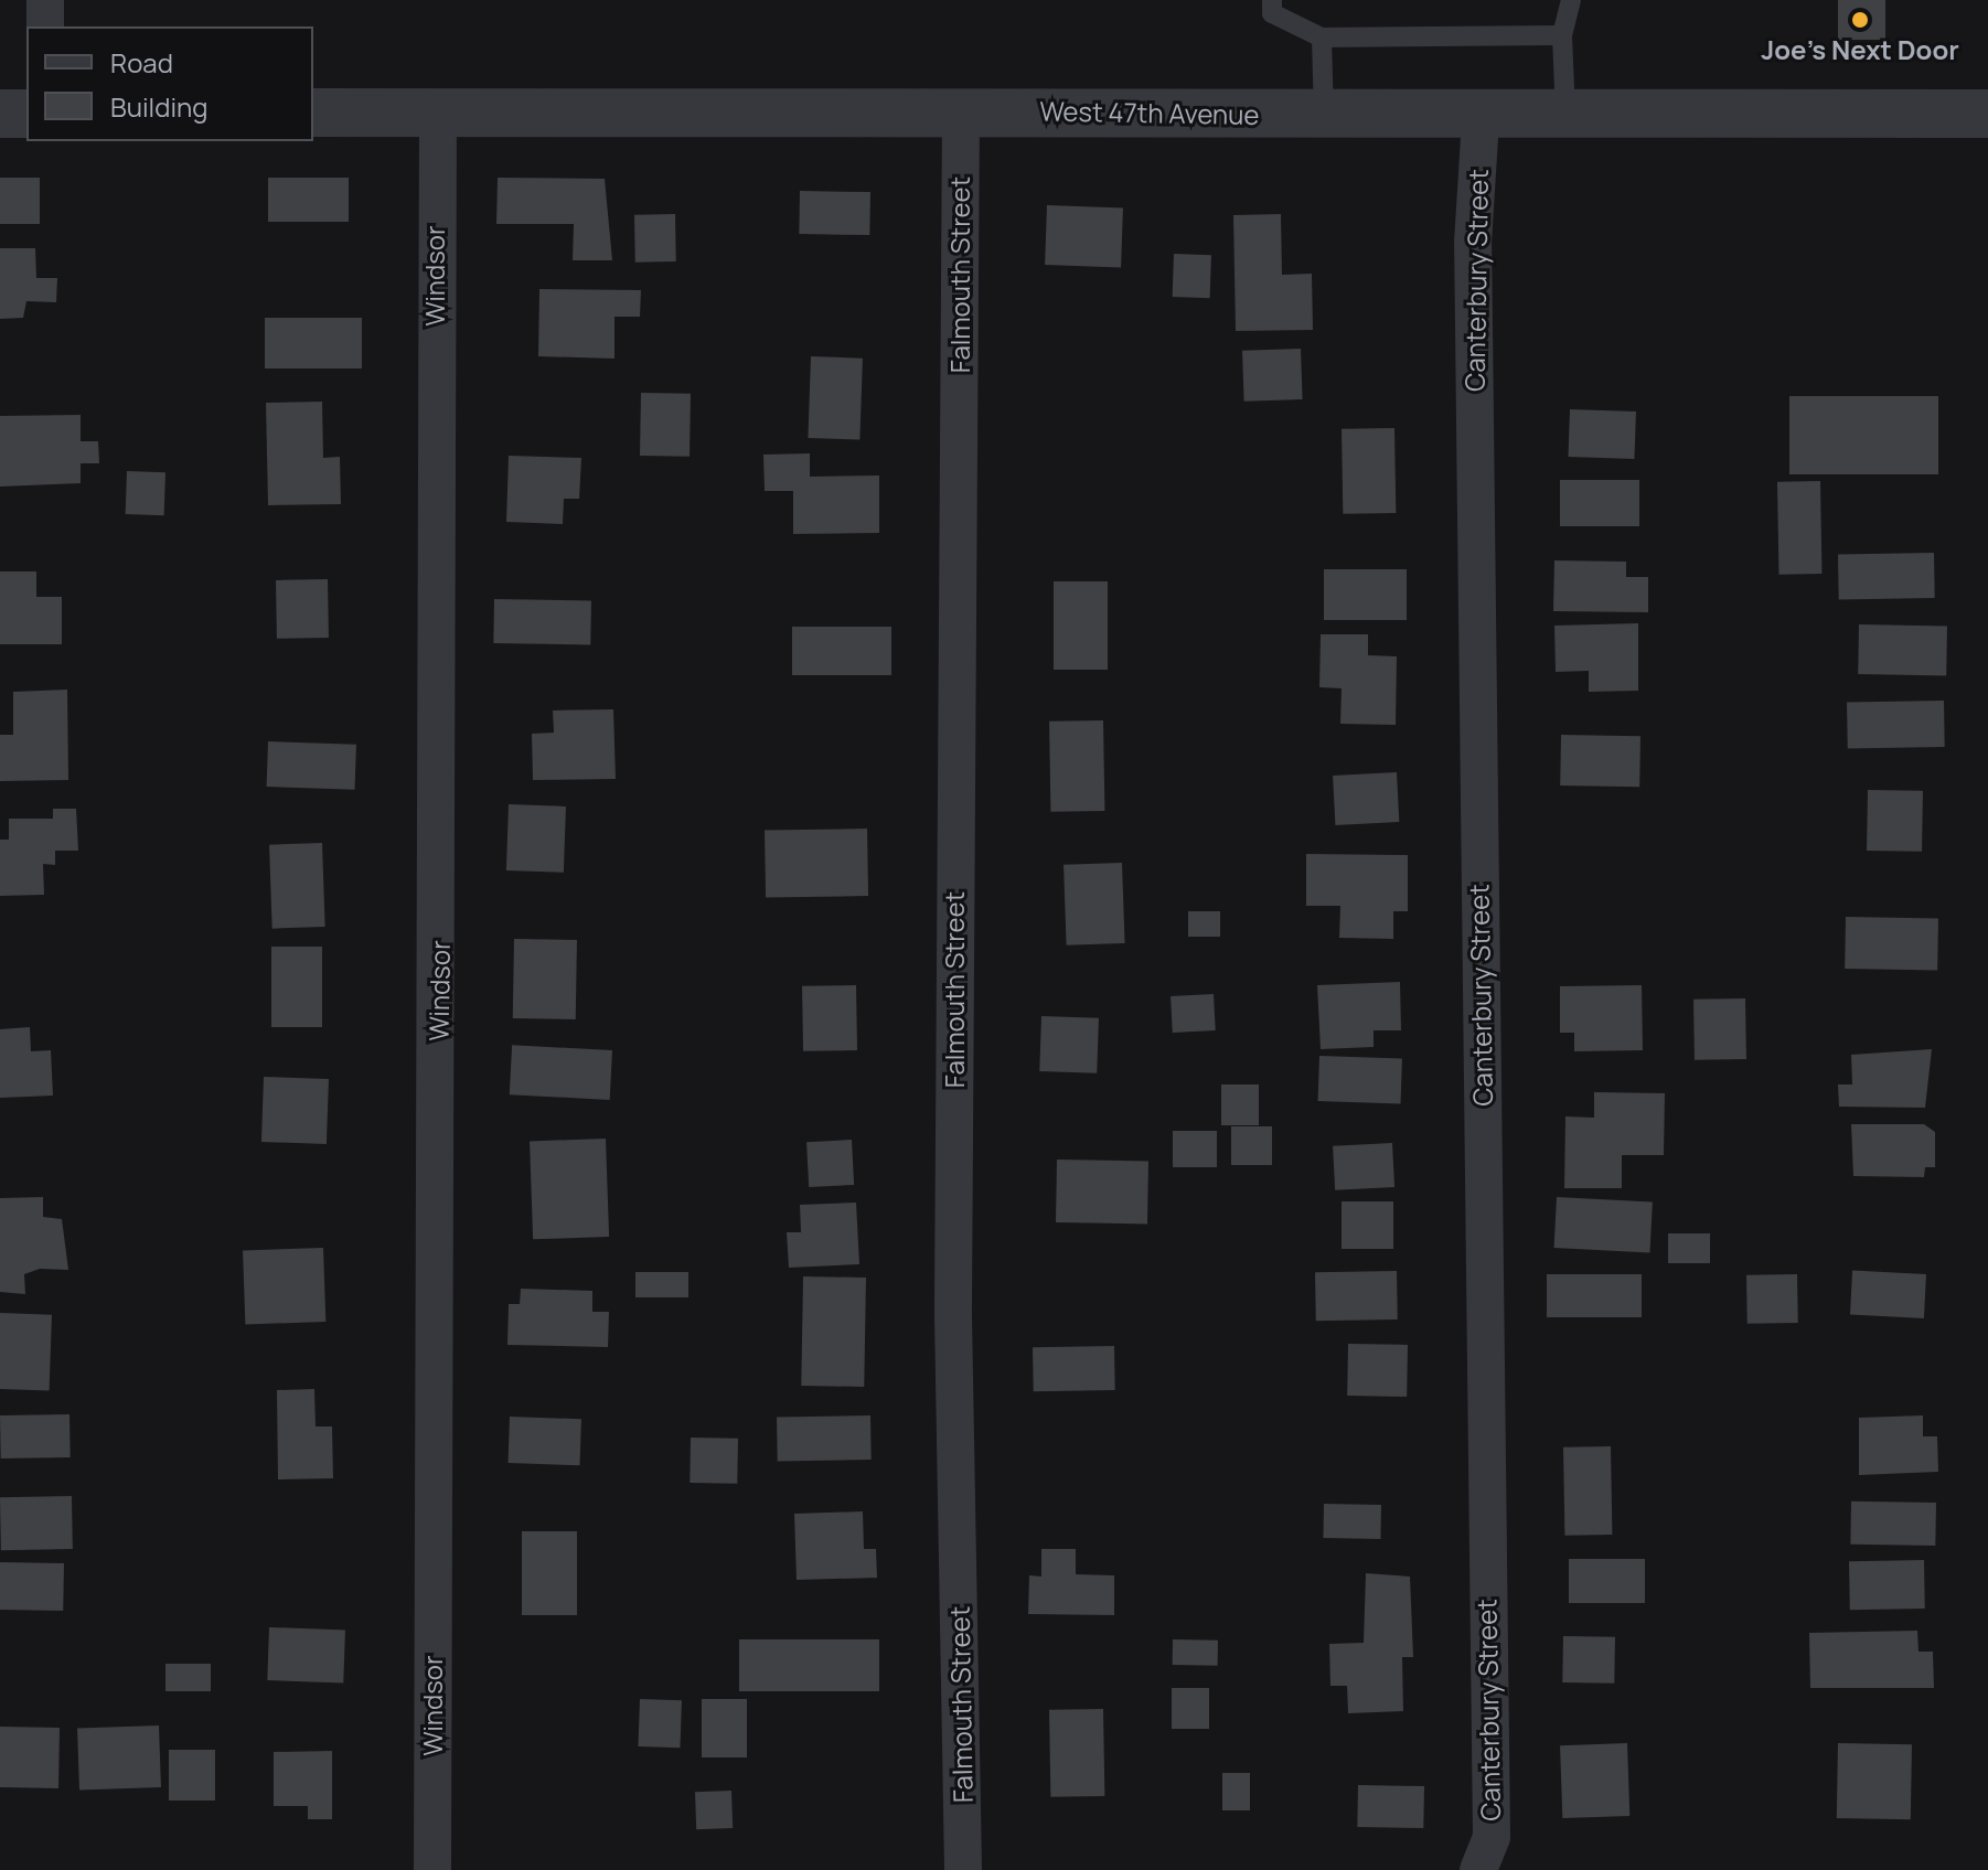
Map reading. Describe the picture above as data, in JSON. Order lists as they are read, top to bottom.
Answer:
{
  "streets": {
    "street": [
      "West 47th Avenue",
      "Falmouth Street",
      "Windsor",
      "Canterbury Street"
    ]
  },
  "crossings": [
    ["West 47th Avenue", "Falmouth Street"],
    ["West 47th Avenue", "Windsor"],
    ["West 47th Avenue", "Canterbury Street"]
  ],
  "places": ["Joe's Next Door"],
  "legend": ["Road", "Building"]
}
